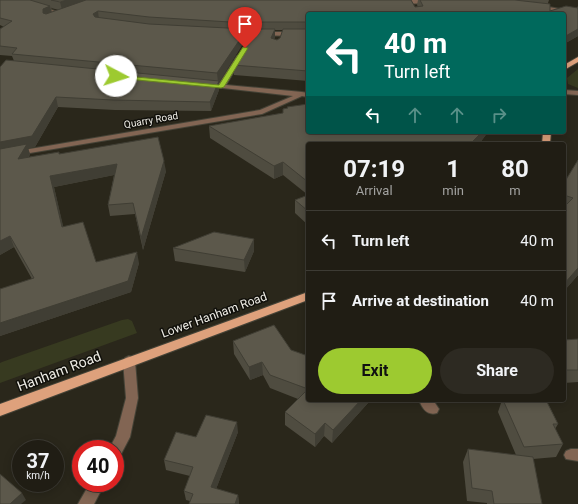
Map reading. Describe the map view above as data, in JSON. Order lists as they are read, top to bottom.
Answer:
{
  "streets": {
    "main road": ["Lower Hanham Road", "Hanham Road"],
    "street": ["Quarry Road"]
  },
  "crossings": [
    ["Lower Hanham Road", "Hanham Road"]
  ],
  "page": {
    "turn": ["40 m", "Turn left"],
    "eta": [
      "07:19",
      "Arrival",
      "1",
      "min",
      "80",
      "m"
    ],
    "list": [
      {
        "name": "Turn left",
        "value": "40 m"
      },
      {
        "name": "Arrive at destination",
        "value": "40 m"
      }
    ],
    "buttons": ["Exit", "Share"],
    "speed": "37 km/h",
    "limit": "40"
  }
}
